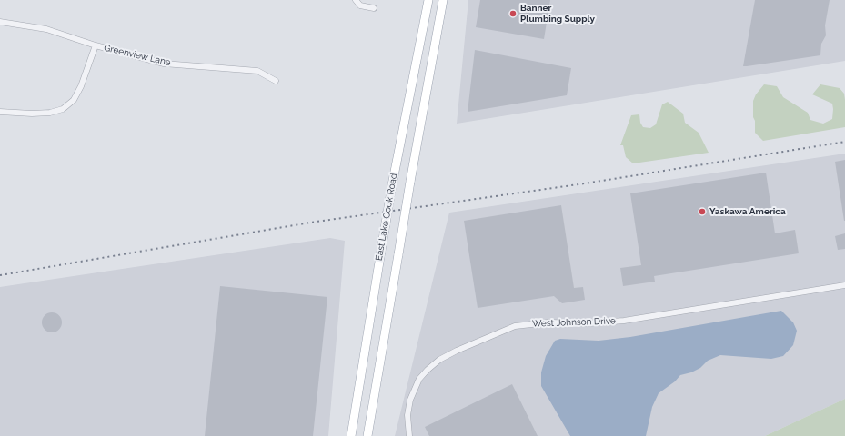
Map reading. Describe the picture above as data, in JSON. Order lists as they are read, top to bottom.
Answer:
{
  "streets": {
    "main road": ["East Lake Cook Road"],
    "street": ["Greenview Lane", "West Johnson Drive"]
  },
  "places": ["Banner Plumbing Supply", "Yaskawa America"]
}
